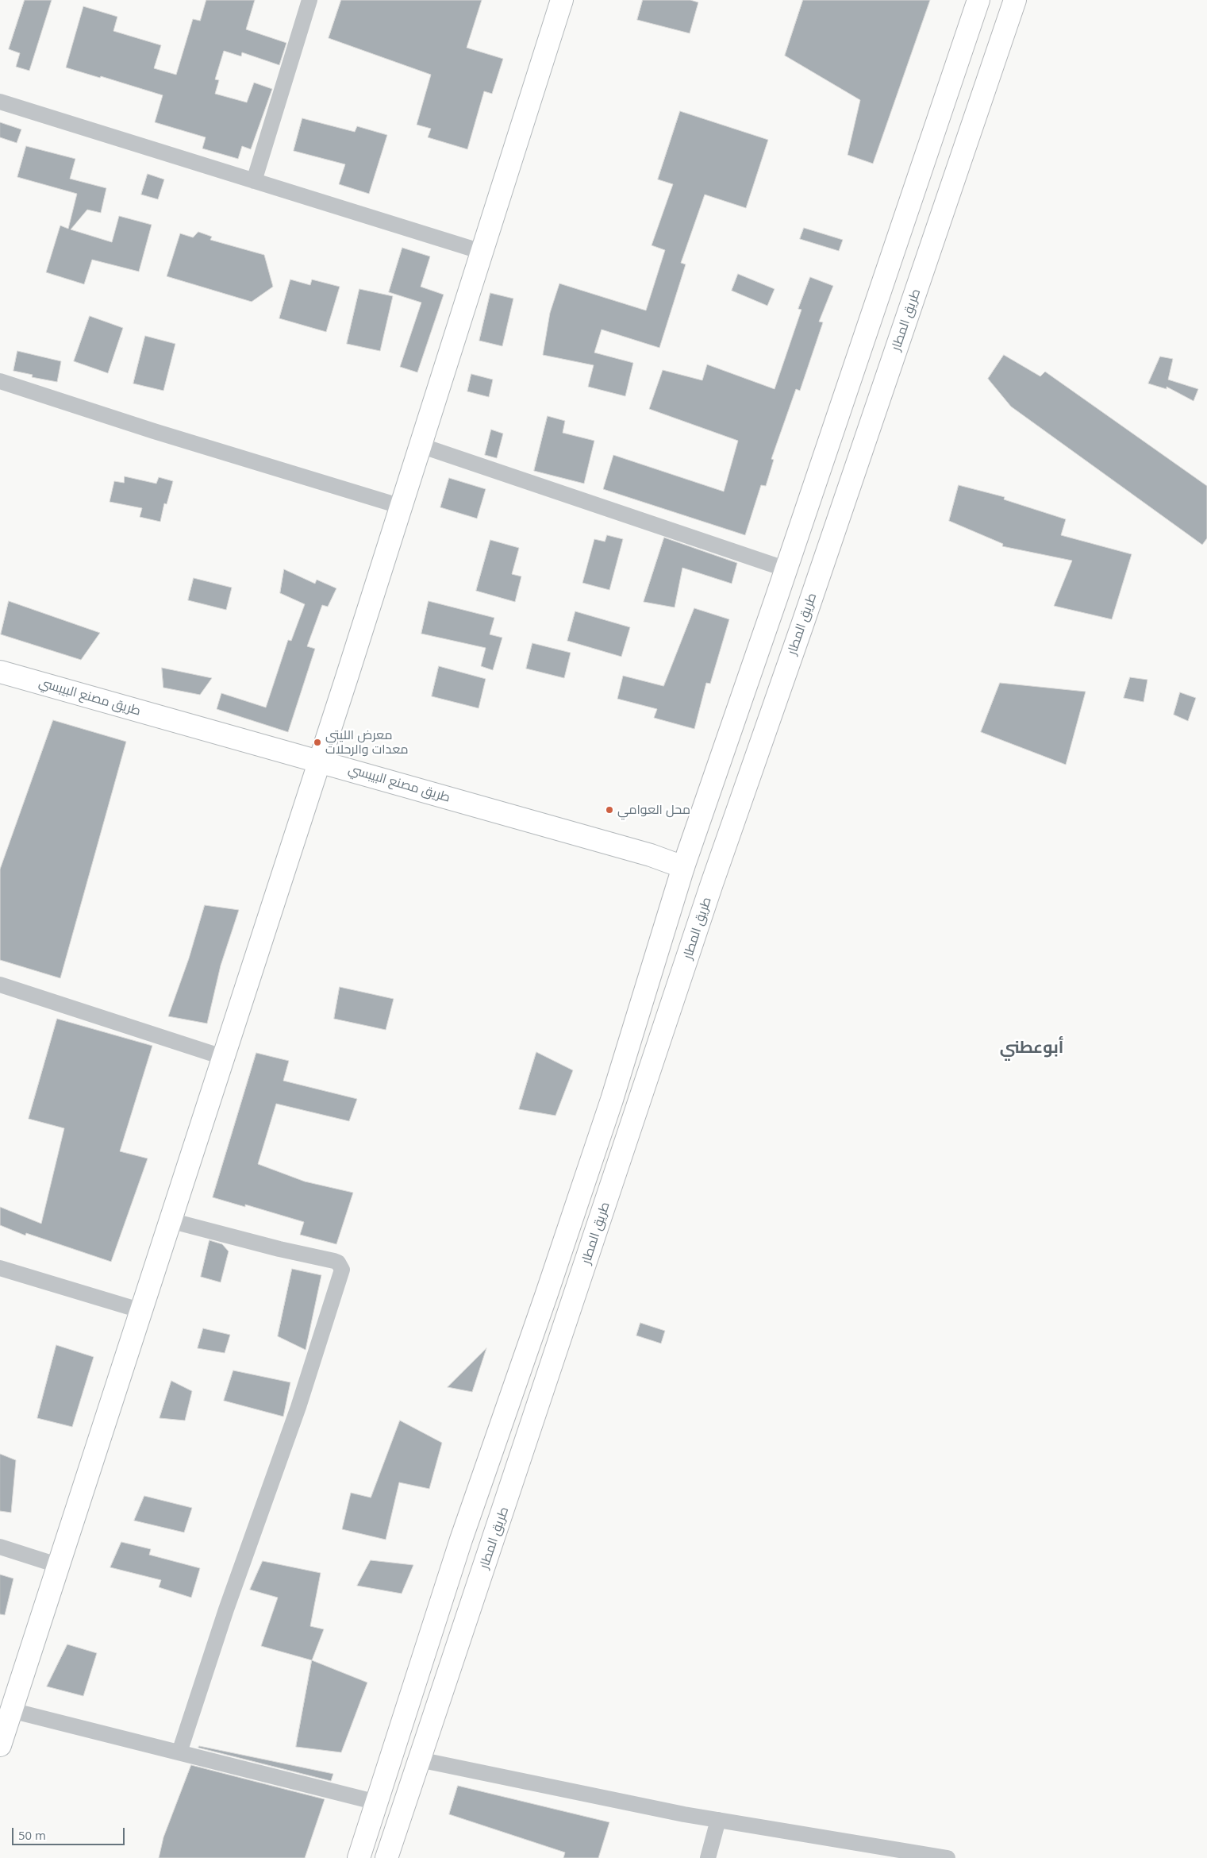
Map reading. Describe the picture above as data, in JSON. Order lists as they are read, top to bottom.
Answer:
{
  "streets": {
    "main road": ["طريق المطار", "طريق مصنع البيبسي"]
  },
  "crossings": [
    ["طريق المطار", "طريق مصنع البيبسي"]
  ],
  "districts": ["أبوعطني"],
  "places": ["معرض الليتي معدات والرحلات", "محل العوامي"],
  "scale_bar": "50 m"
}
